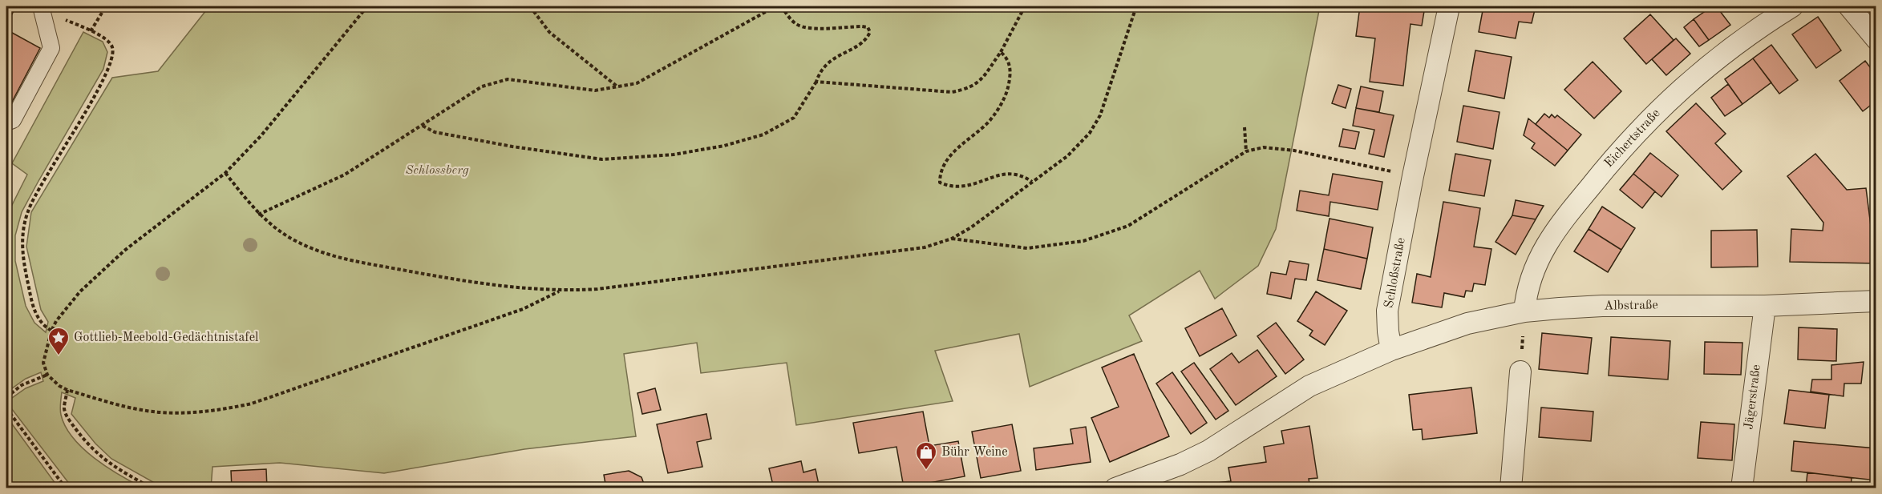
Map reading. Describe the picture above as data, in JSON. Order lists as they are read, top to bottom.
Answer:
{
  "streets": {
    "street": [
      "Eichertstraße",
      "Schloßstraße",
      "Albstraße",
      "Jägerstraße"
    ]
  },
  "crossings": [
    ["Eichertstraße", "Albstraße"],
    ["Schloßstraße", "Albstraße"],
    ["Albstraße", "Jägerstraße"]
  ],
  "parks": ["Schlossberg"],
  "places": {
    "place": ["Gottlieb-Meebold-Gedächtnistafel"],
    "shop": ["Bühr Weine"]
  }
}
